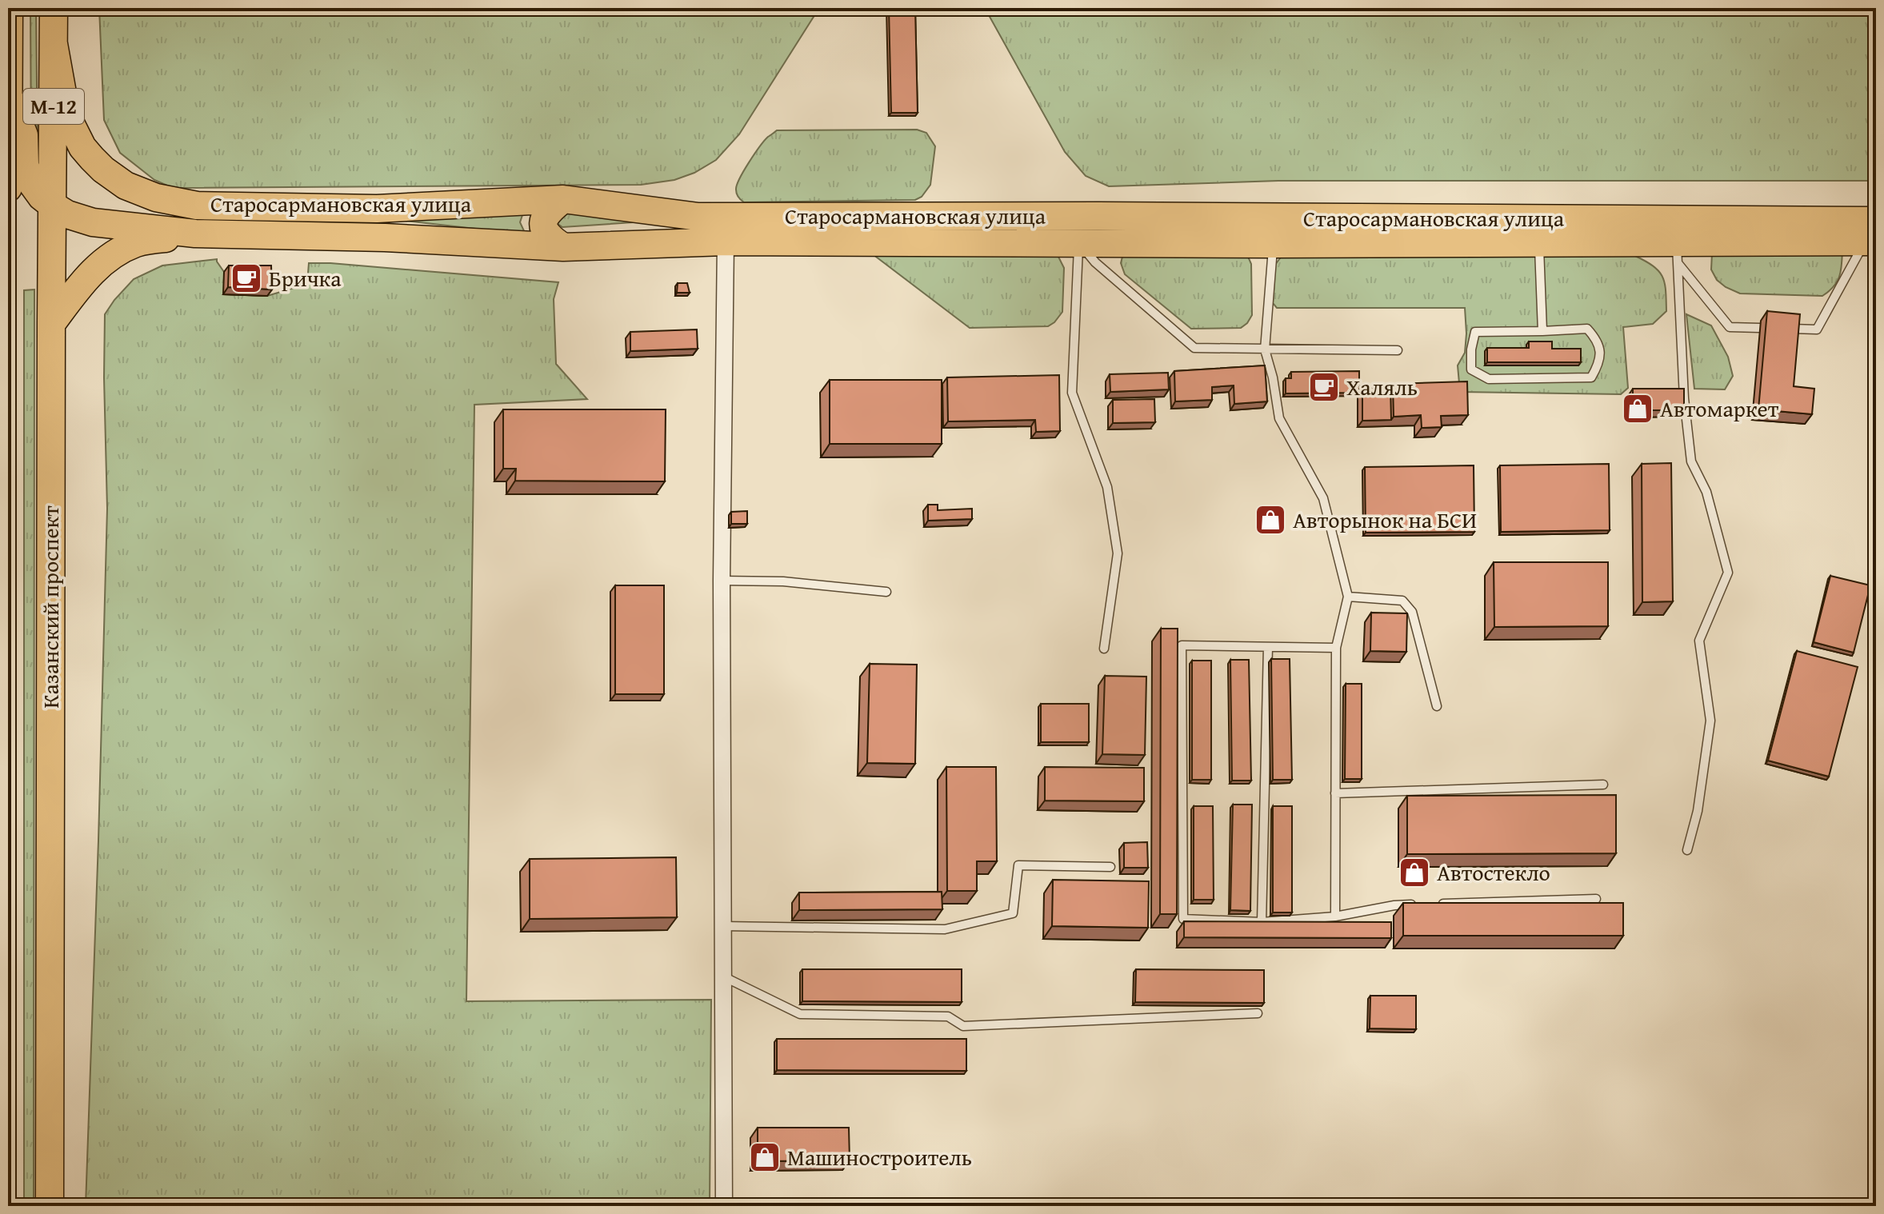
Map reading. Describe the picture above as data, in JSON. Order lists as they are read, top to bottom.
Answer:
{
  "streets": {
    "main road": ["М-12", "Старосармановская улица", "Казанский проспект"]
  },
  "crossings": [
    ["Старосармановская улица", "Казанский проспект"]
  ],
  "places": {
    "cafe": ["Бричка", "Халяль"],
    "shop": [
      "Автомаркет",
      "Авторынок на БСИ",
      "Автостекло",
      "Машиностроитель"
    ]
  }
}
